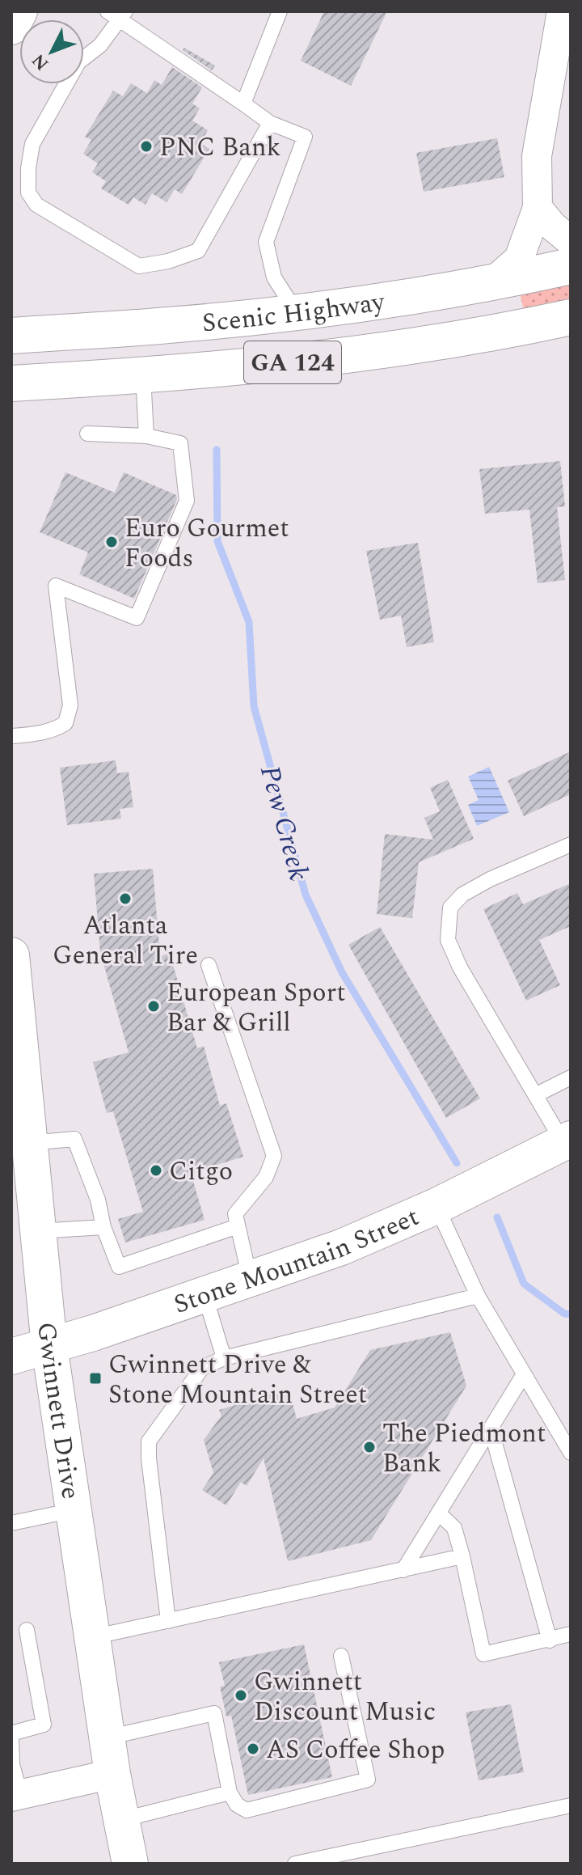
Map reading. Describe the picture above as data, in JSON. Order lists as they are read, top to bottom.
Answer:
{
  "streets": {
    "main road": [
      "Scenic Highway",
      "GA 124",
      "Stone Mountain Street",
      "Gwinnett Drive"
    ]
  },
  "crossings": [
    ["Stone Mountain Street", "Gwinnett Drive"]
  ],
  "water": ["Pew Creek"],
  "places": {
    "other": [
      "PNC Bank",
      "Euro Gourmet Foods",
      "Atlanta General Tire",
      "European Sport Bar & Grill",
      "Citgo",
      "The Piedmont Bank",
      "Gwinnett Discount Music",
      "AS Coffee Shop"
    ],
    "transit": ["Gwinnett Drive & Stone Mountain Street"]
  },
  "north": "bottom left"
}
